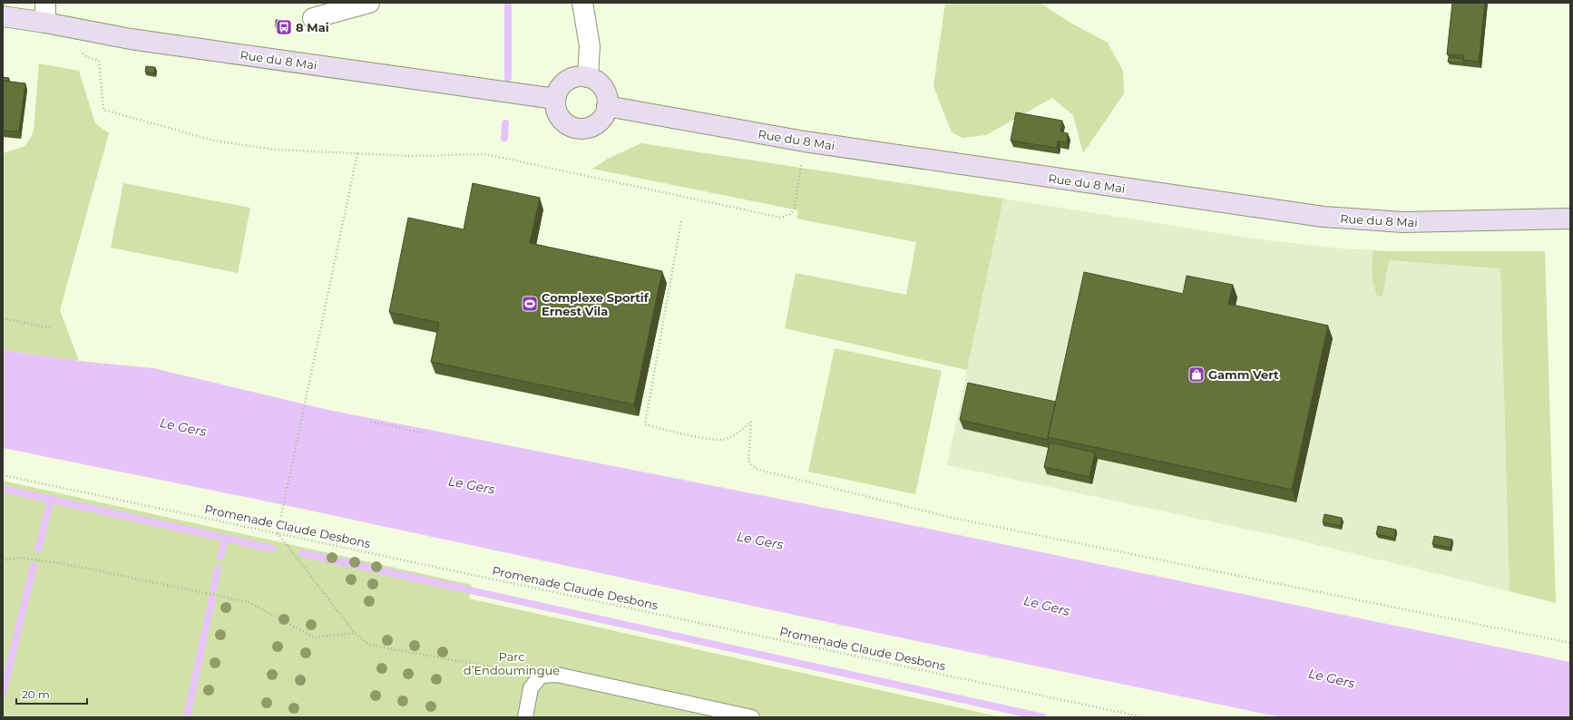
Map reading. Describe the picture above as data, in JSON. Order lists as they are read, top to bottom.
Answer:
{
  "streets": {
    "street": ["Rue du 8 Mai"],
    "path": ["Promenade Claude Desbons"]
  },
  "water": ["Le Gers"],
  "parks": ["Parc d’Endoumingue"],
  "places": {
    "bus stop": ["8 Mai"],
    "sports": ["Complexe Sportif Ernest Vila"],
    "shop": ["Gamm Vert"]
  },
  "scale_bar": "20 m"
}
